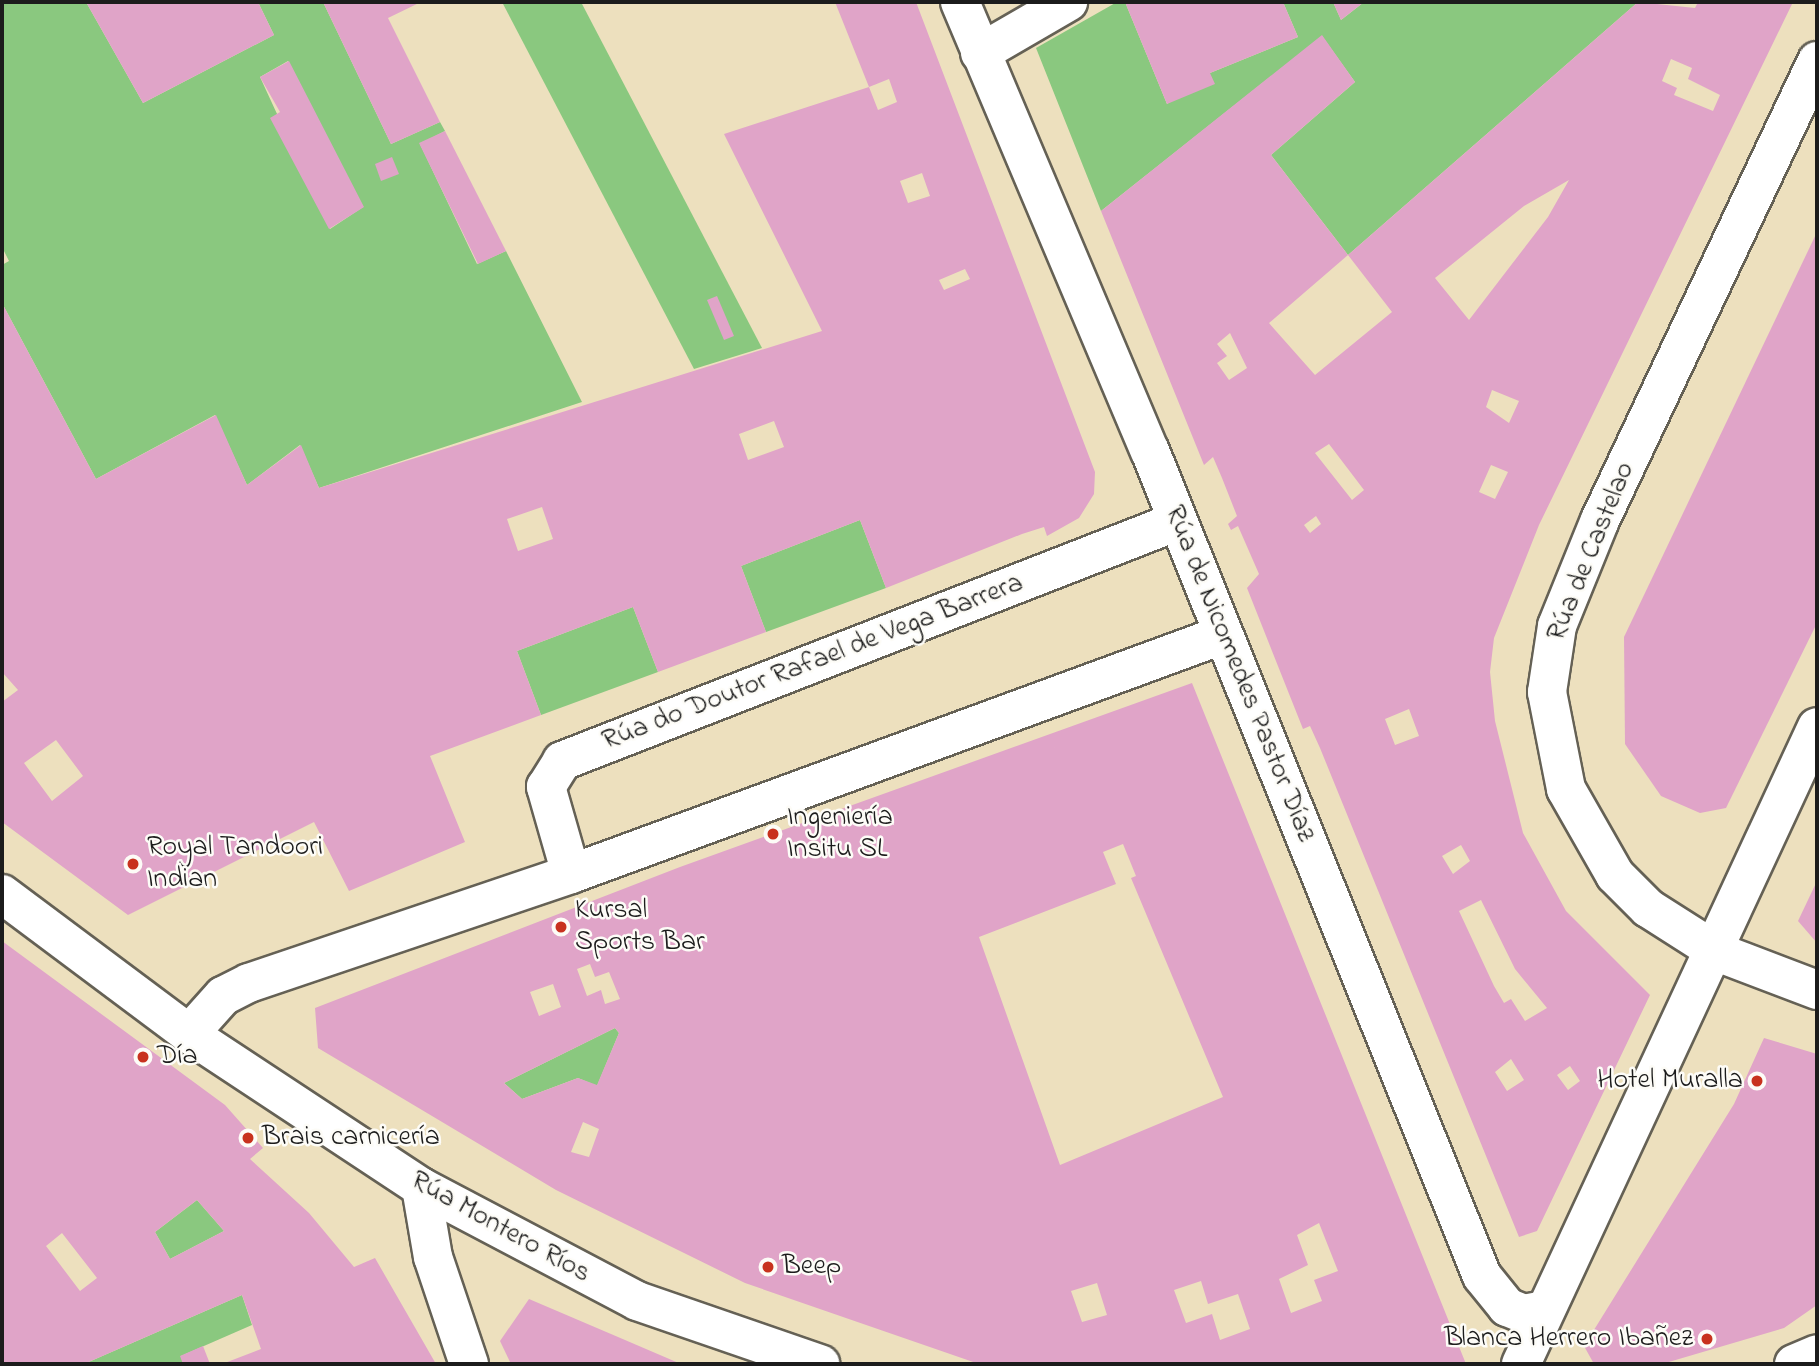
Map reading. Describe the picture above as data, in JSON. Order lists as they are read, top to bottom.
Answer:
{
  "streets": {
    "street": [
      "Rúa de Castelao",
      "Rúa do Doutor Rafael de Vega Barrera",
      "Rúa de Nicomedes Pastor Díaz",
      "Rúa Montero Ríos"
    ]
  },
  "crossings": [
    ["Rúa do Doutor Rafael de Vega Barrera", "Rúa de Nicomedes Pastor Díaz"]
  ],
  "places": [
    "Ingeniería Insitu SL",
    "Royal Tandoori Indian",
    "Kursal Sports Bar",
    "Día",
    "Hotel Muralla",
    "Brais carnicería",
    "Beep",
    "Blanca Herrero Ibañez"
  ]
}
